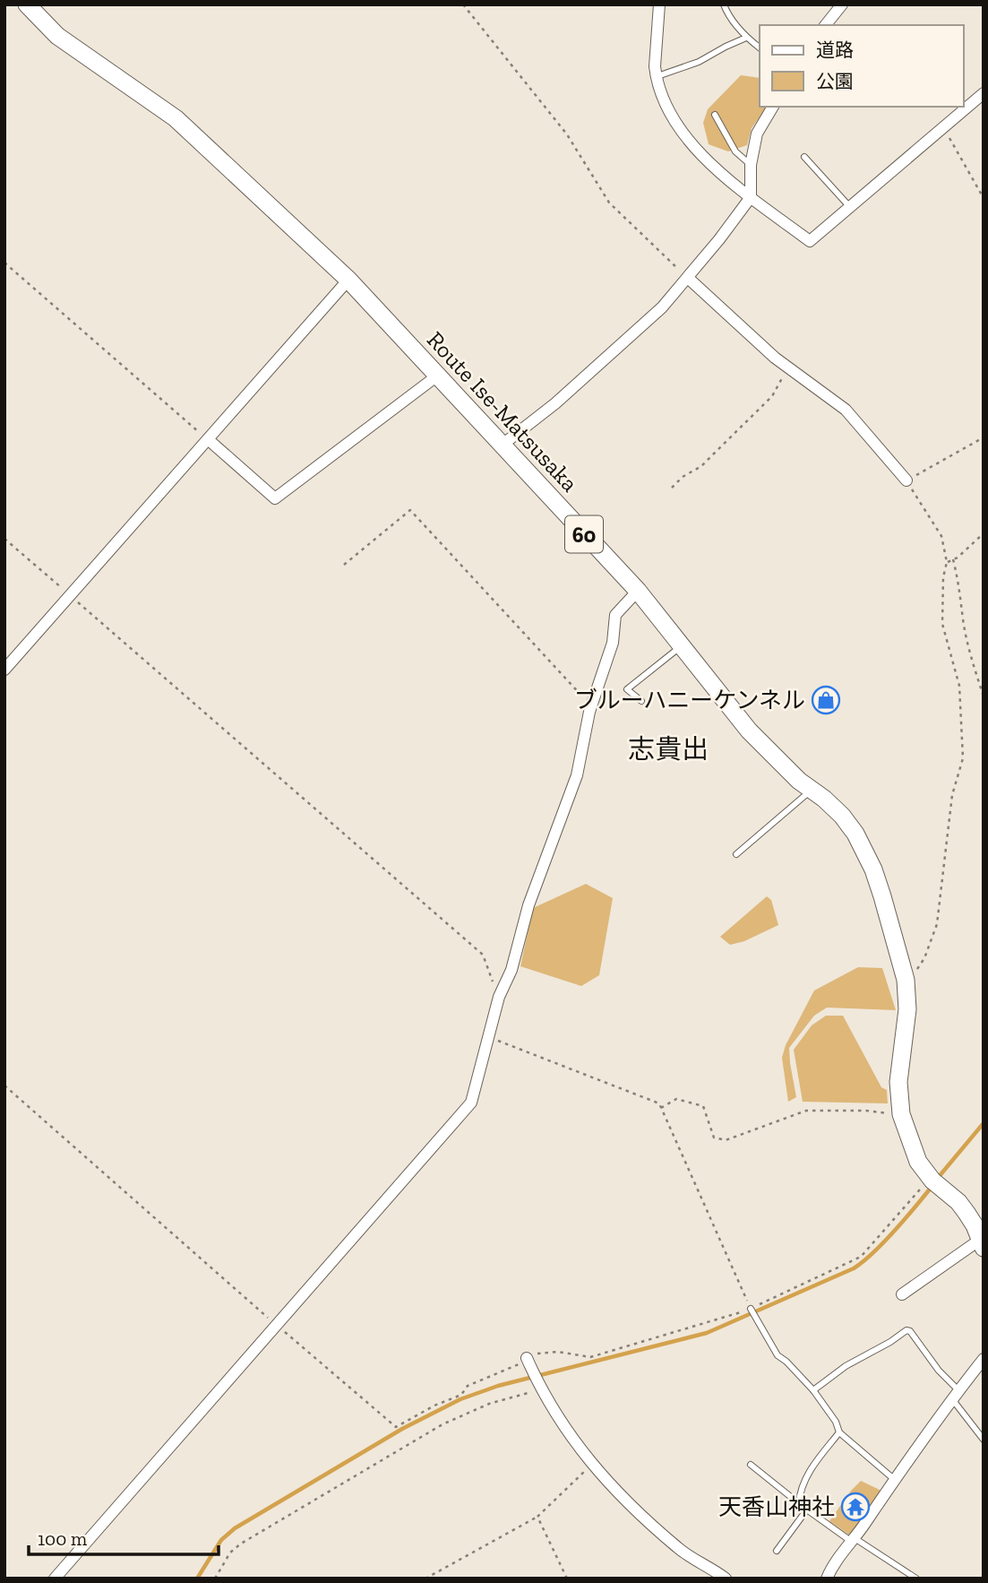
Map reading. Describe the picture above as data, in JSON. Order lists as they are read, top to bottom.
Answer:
{
  "streets": {
    "main road": ["Route Ise-Matsusaka", "60"]
  },
  "districts": ["志貴出"],
  "places": {
    "shop": ["ブルーハニーケンネル"],
    "temple": ["天香山神社"]
  },
  "legend": ["道路", "公園"],
  "scale_bar": "100 m"
}
